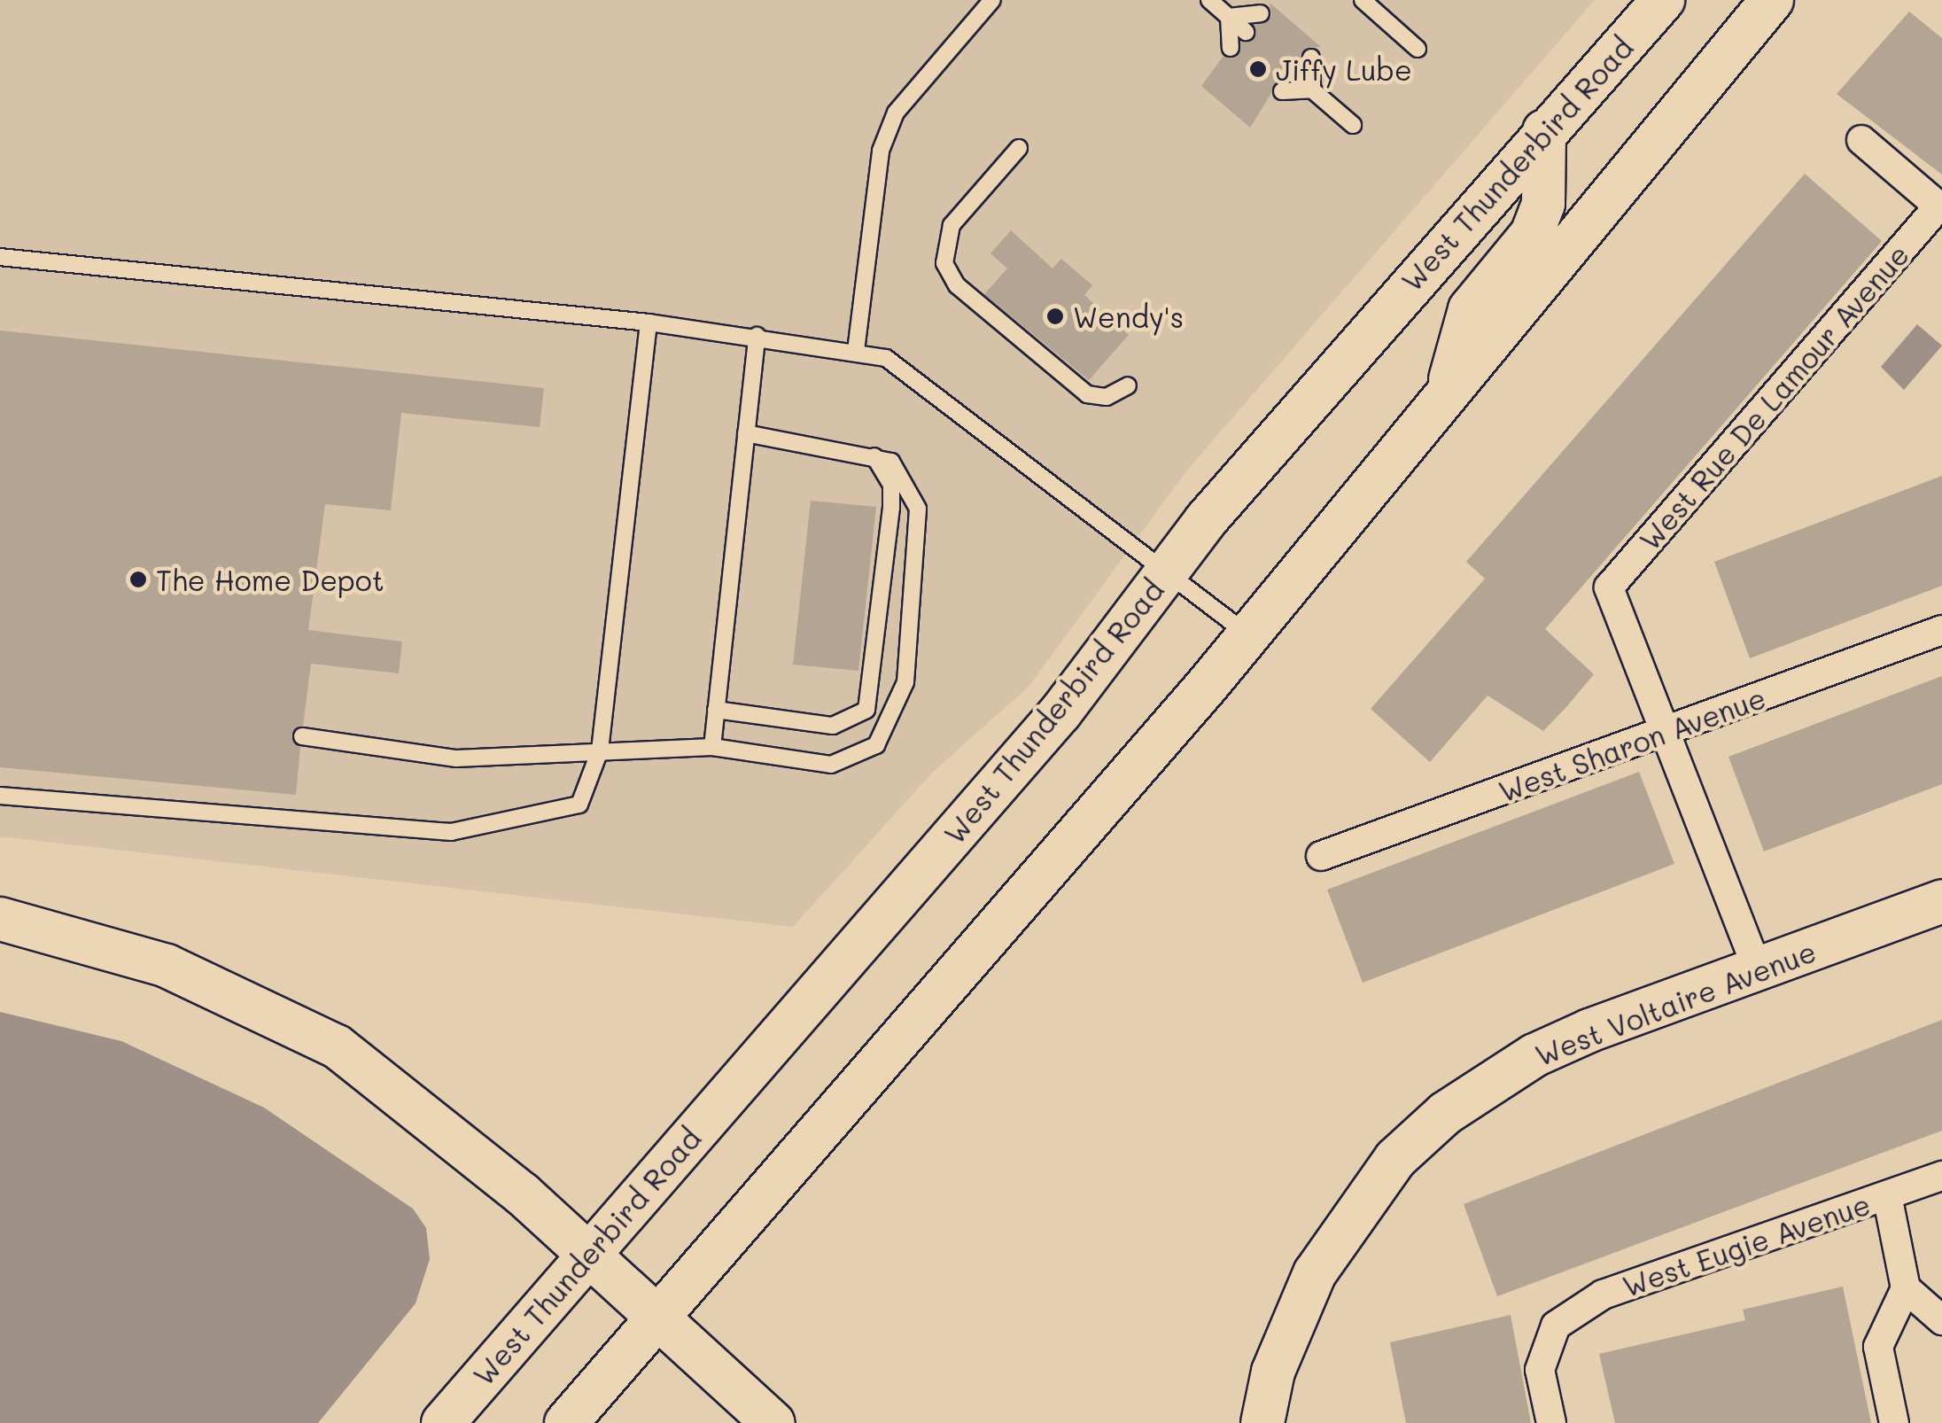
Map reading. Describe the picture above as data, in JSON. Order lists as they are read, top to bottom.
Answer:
{
  "streets": {
    "main road": ["West Thunderbird Road", "West Voltaire Avenue"],
    "street": ["West Rue De Lamour Avenue", "West Sharon Avenue", "West Eugie Avenue"]
  },
  "crossings": [
    ["West Rue De Lamour Avenue", "West Sharon Avenue"]
  ],
  "places": ["Jiffy Lube", "Wendy's", "The Home Depot"]
}
